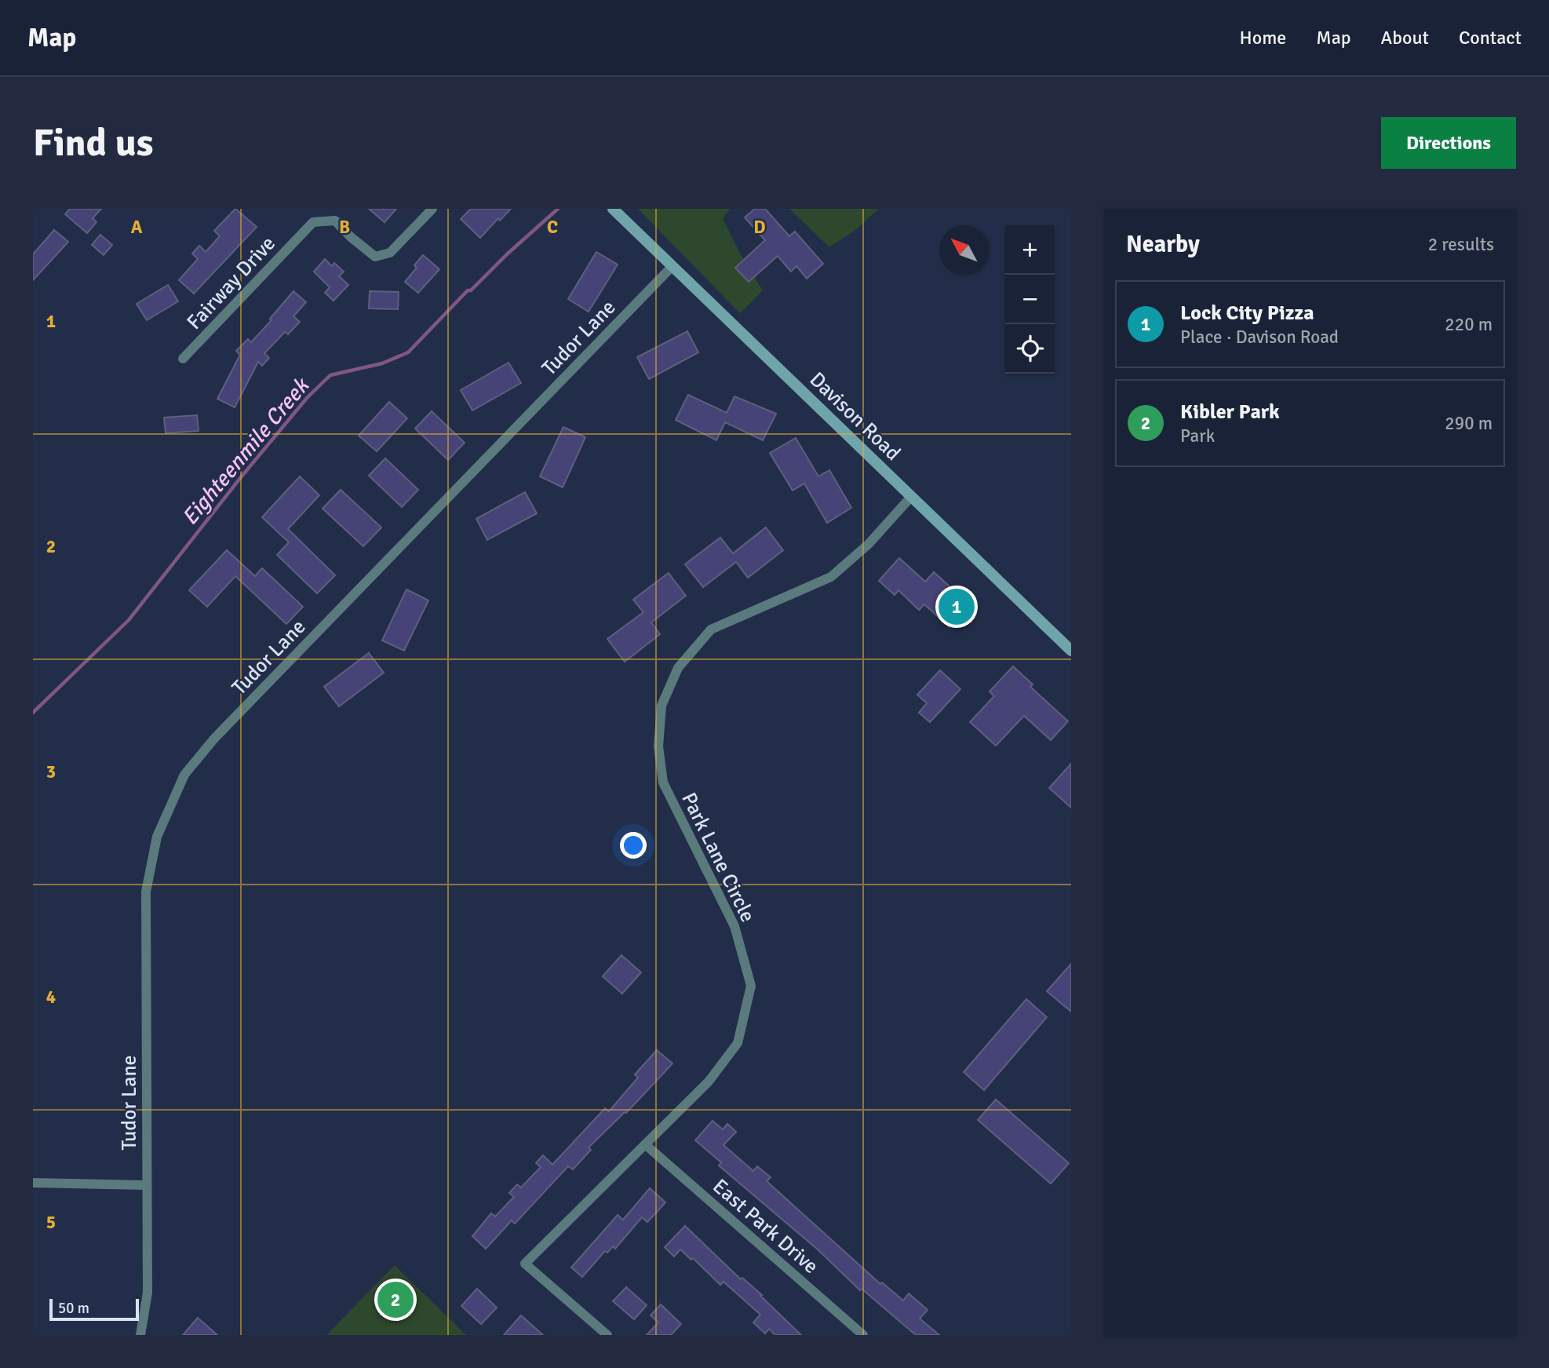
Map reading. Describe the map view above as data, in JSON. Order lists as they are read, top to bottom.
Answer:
{
  "streets": {
    "street": [
      "Fairway Drive",
      "Tudor Lane",
      "Davison Road",
      "Park Lane Circle",
      "East Park Drive"
    ]
  },
  "crossings": [
    ["Tudor Lane", "Davison Road"],
    ["Davison Road", "Park Lane Circle"],
    ["Park Lane Circle", "East Park Drive"]
  ],
  "water": ["Eighteenmile Creek"],
  "scale_bar": "50 m",
  "north": "top left",
  "page": {
    "header": "Map",
    "nav": [
      "Home",
      "Map",
      "About",
      "Contact"
    ],
    "buttons": "Directions",
    "title": "Find us",
    "heading": ["Nearby", "2 results"],
    "map_buttons": ["+", "−"],
    "list": [
      {
        "mark": "1",
        "name": "Lock City Pizza",
        "note": "Place · Davison Road",
        "value": "220 m"
      },
      {
        "mark": "2",
        "name": "Kibler Park",
        "note": "Park",
        "value": "290 m"
      }
    ],
    "pins": ["1", "2"],
    "scale": "50 m"
  },
  "grid": {
    "columns": [
      "A",
      "B",
      "C",
      "D"
    ],
    "rows": [
      "1",
      "2",
      "3",
      "4",
      "5"
    ]
  }
}
